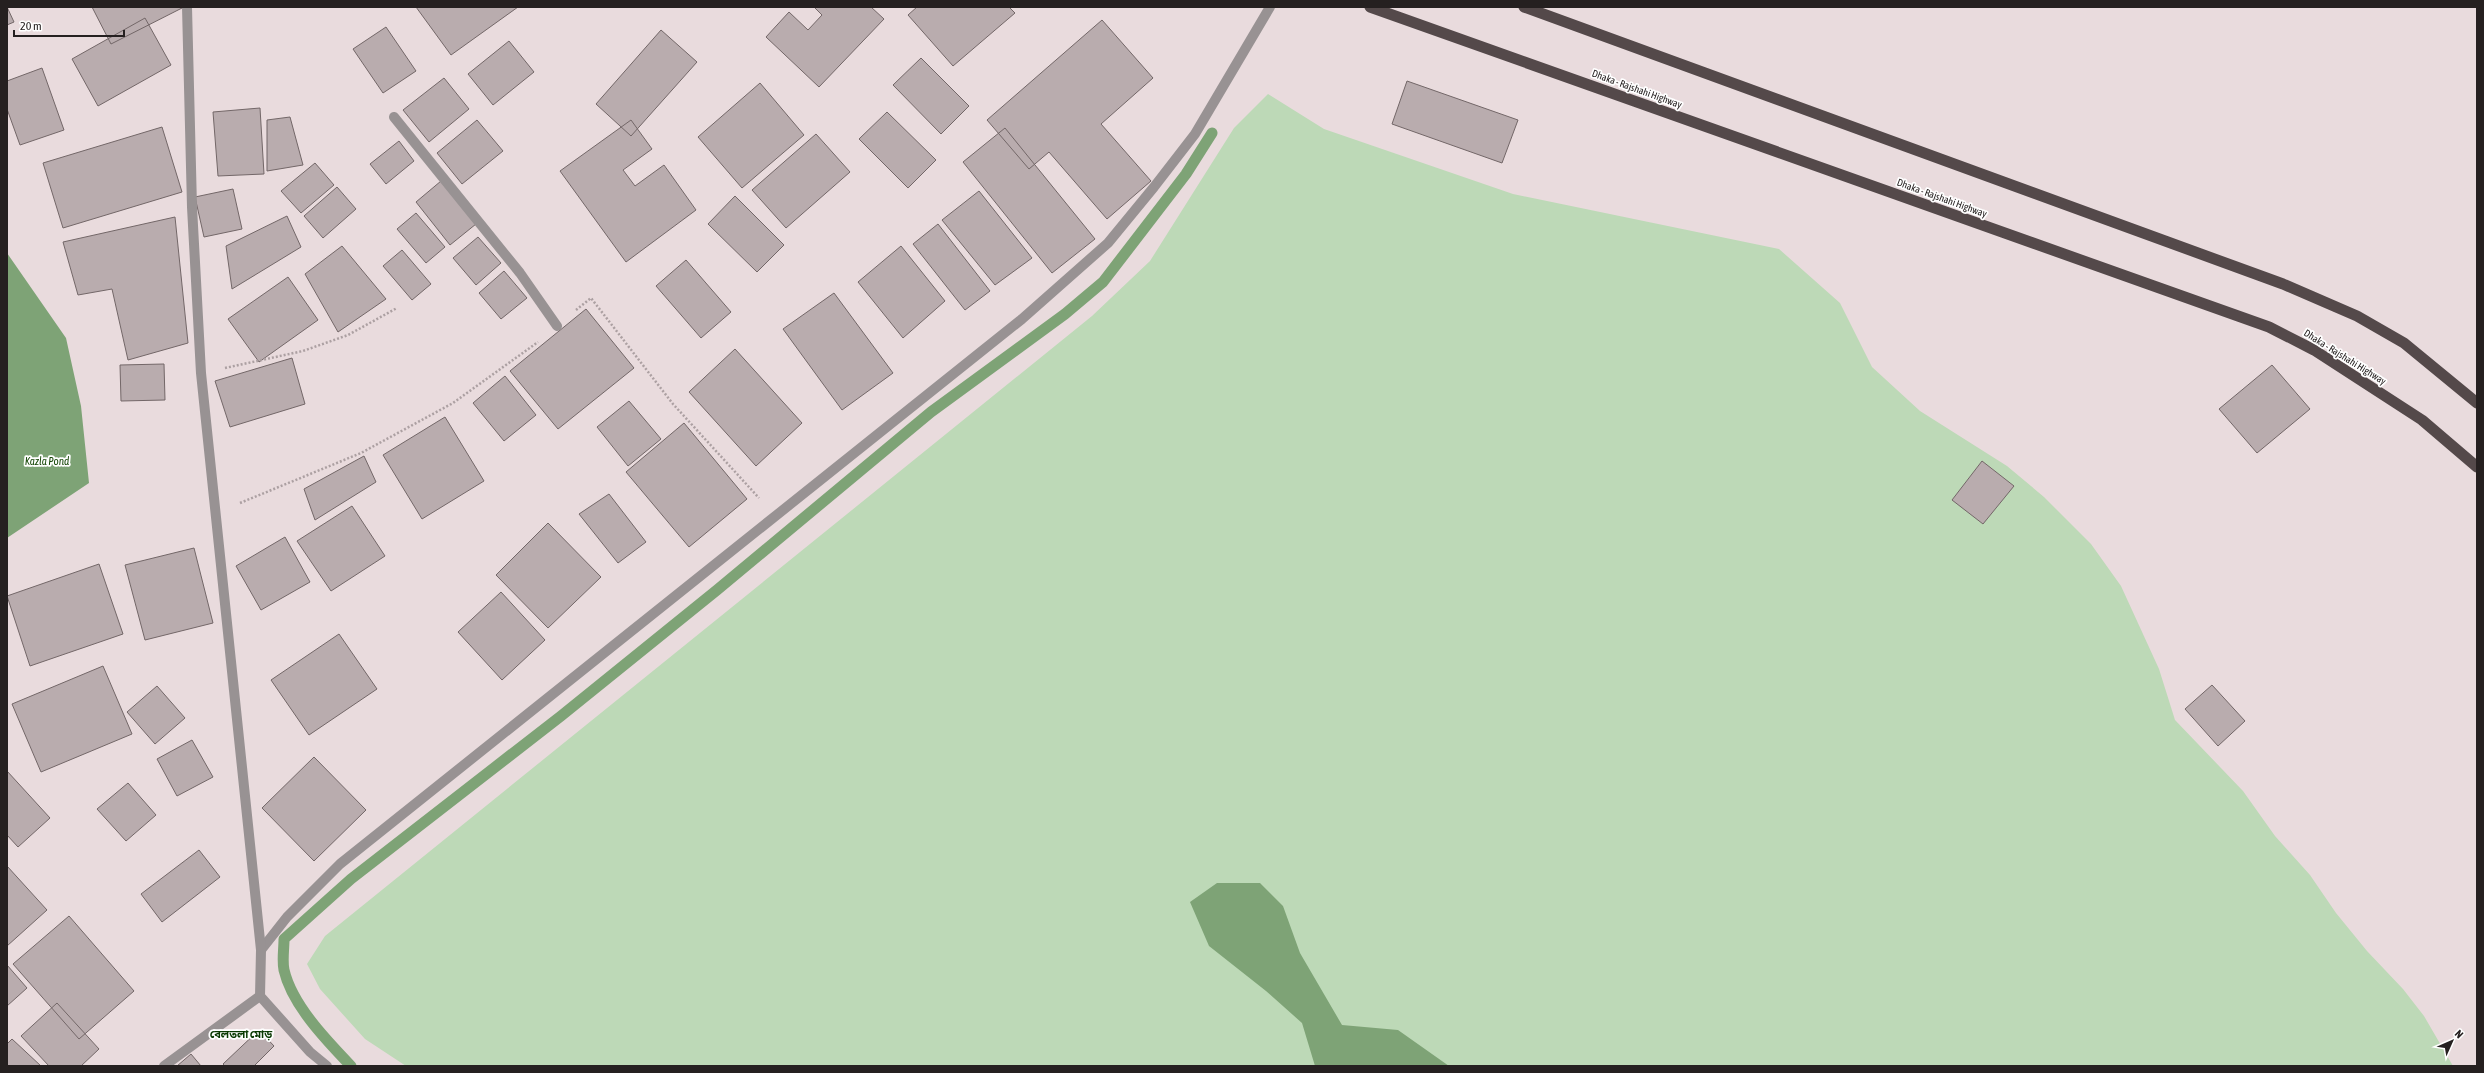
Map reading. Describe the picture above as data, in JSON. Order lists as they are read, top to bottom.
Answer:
{
  "streets": {
    "highway": ["Dhaka - Rajshahi Highway"]
  },
  "districts": ["বেলতলা মোড়"],
  "water": ["Kazla Pond"],
  "scale_bar": "20 m",
  "north": "top right"
}
